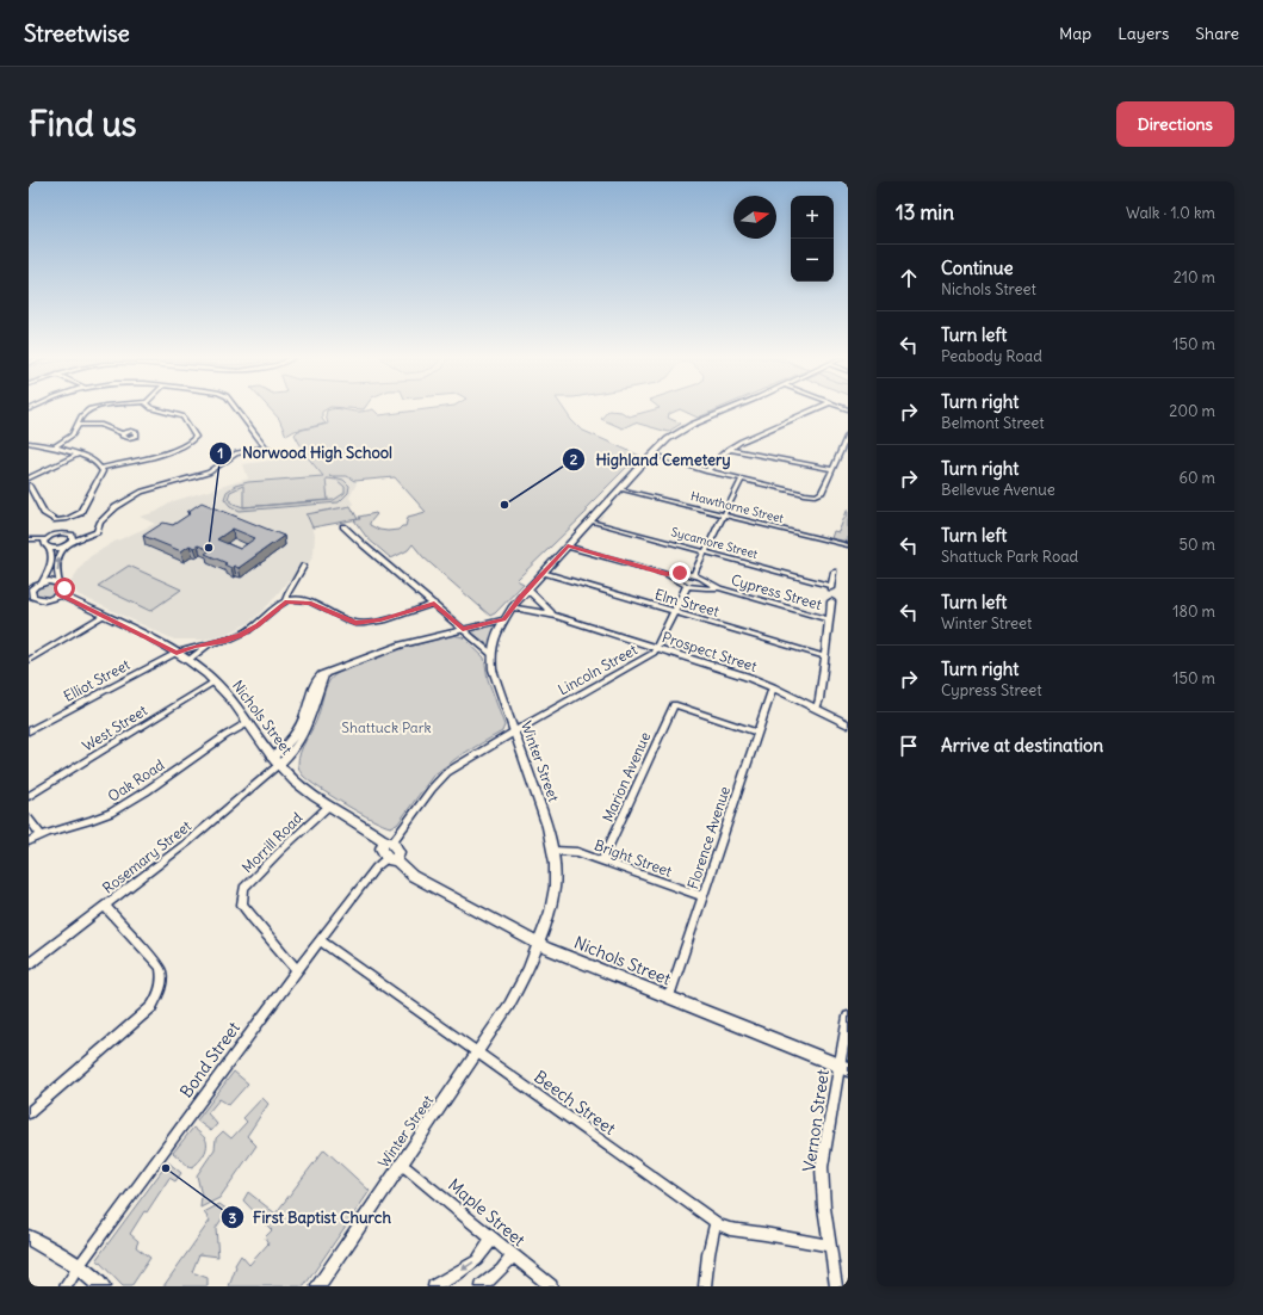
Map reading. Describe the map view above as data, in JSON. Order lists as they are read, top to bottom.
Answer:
{
  "streets": {
    "main road": ["Nichols Street"],
    "street": [
      "Hawthorne Street",
      "Sycamore Street",
      "Cypress Street",
      "Elm Street",
      "Prospect Street",
      "Lincoln Street",
      "Elliot Street",
      "West Street",
      "Winter Street",
      "Marion Avenue",
      "Oak Road",
      "Florence Avenue",
      "Morrill Road",
      "Rosemary Street",
      "Bright Street",
      "Bond Street",
      "Beech Street",
      "Vernon Street",
      "Maple Street"
    ]
  },
  "crossings": [
    ["Hawthorne Street", "Winter Street"],
    ["Sycamore Street", "Winter Street"],
    ["Cypress Street", "Lincoln Street"],
    ["Cypress Street", "Winter Street"],
    ["Elm Street", "Lincoln Street"],
    ["Elm Street", "Winter Street"],
    ["Prospect Street", "Lincoln Street"],
    ["Prospect Street", "Winter Street"],
    ["Prospect Street", "Florence Avenue"],
    ["Lincoln Street", "Winter Street"],
    ["Elliot Street", "Nichols Street"],
    ["Nichols Street", "West Street"],
    ["Nichols Street", "Winter Street"],
    ["Nichols Street", "Oak Road"],
    ["Nichols Street", "Florence Avenue"],
    ["Nichols Street", "Morrill Road"],
    ["Nichols Street", "Rosemary Street"],
    ["Nichols Street", "Bond Street"],
    ["Nichols Street", "Vernon Street"],
    ["Winter Street", "Bright Street"],
    ["Winter Street", "Beech Street"],
    ["Winter Street", "Maple Street"],
    ["Marion Avenue", "Florence Avenue"],
    ["Marion Avenue", "Bright Street"],
    ["Florence Avenue", "Bright Street"],
    ["Morrill Road", "Bond Street"],
    ["Bond Street", "Beech Street"],
    ["Beech Street", "Vernon Street"]
  ],
  "parks": ["Shattuck Park"],
  "places": ["Highland Cemetery", "Norwood High School", "First Baptist Church"],
  "north": "right",
  "page": {
    "header": "Streetwise",
    "nav": ["Map", "Layers", "Share"],
    "buttons": "Directions",
    "title": "Find us",
    "heading": ["13 min", "Walk · 1.0 km"],
    "map_buttons": ["+", "−"],
    "list": [
      ["Continue", "Nichols Street", "210 m"],
      ["Turn left", "Peabody Road", "150 m"],
      ["Turn right", "Belmont Street", "200 m"],
      ["Turn right", "Bellevue Avenue", "60 m"],
      ["Turn left", "Shattuck Park Road", "50 m"],
      ["Turn left", "Winter Street", "180 m"],
      ["Turn right", "Cypress Street", "150 m"],
      "Arrive at destination"
    ]
  }
}
